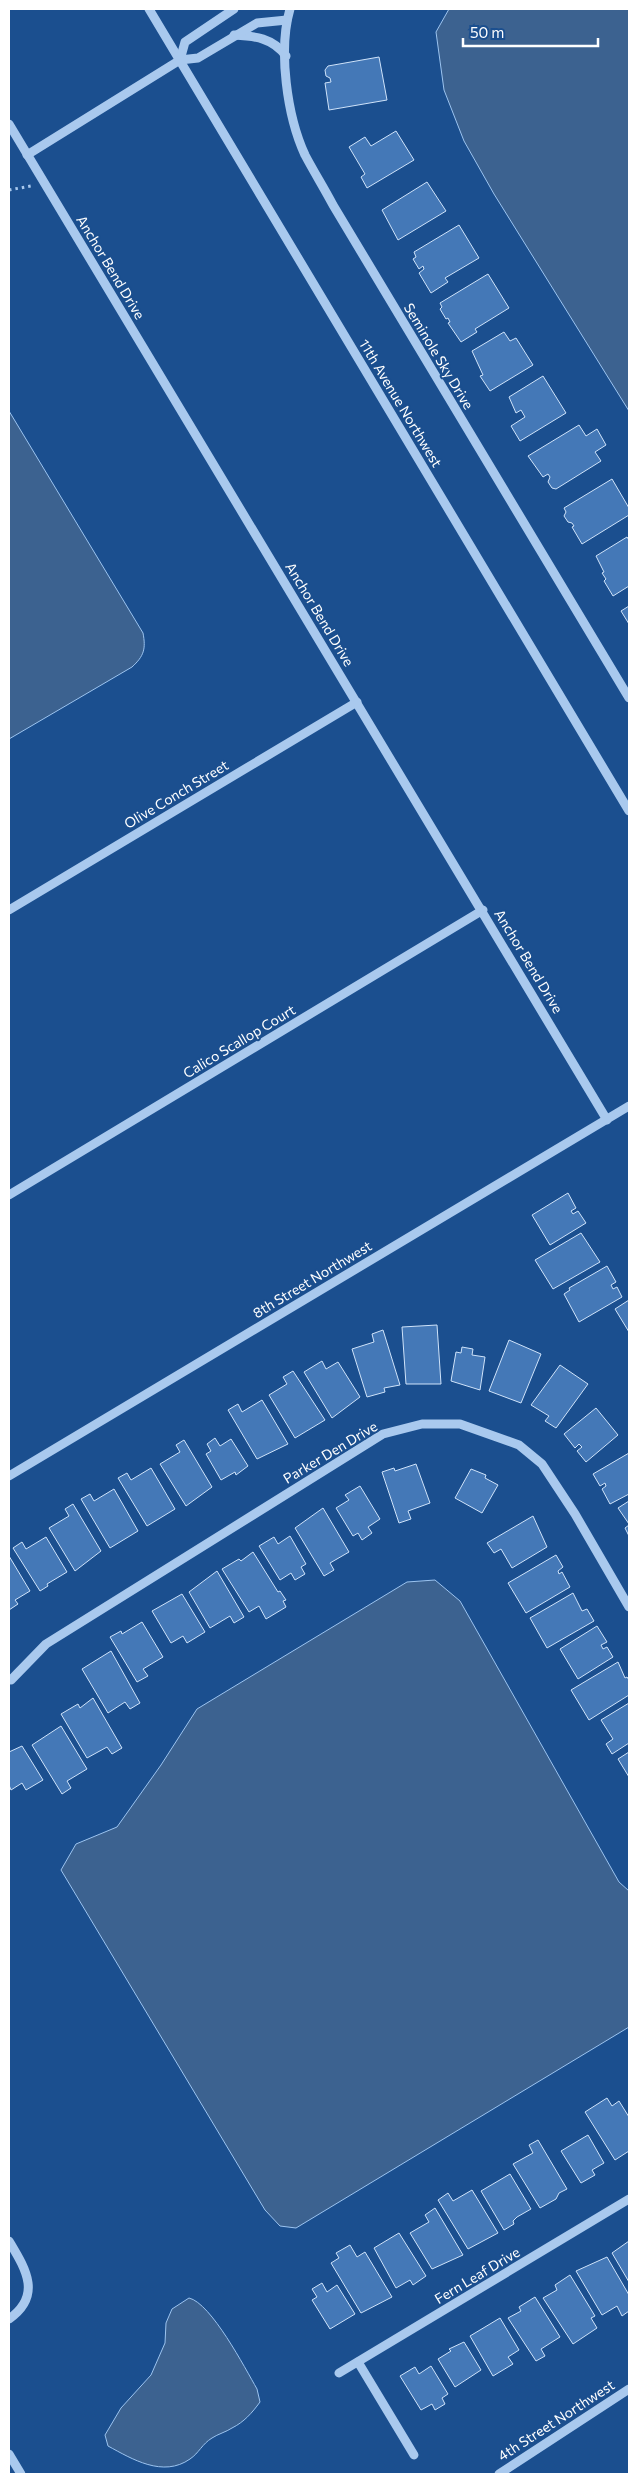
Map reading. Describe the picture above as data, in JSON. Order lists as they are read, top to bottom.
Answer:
{
  "streets": {
    "street": [
      "Anchor Bend Drive",
      "Seminole Sky Drive",
      "11th Avenue Northwest",
      "Olive Conch Street",
      "Calico Scallop Court",
      "8th Street Northwest",
      "Parker Den Drive",
      "Fern Leaf Drive",
      "4th Street Northwest"
    ]
  },
  "crossings": [
    ["Anchor Bend Drive", "Olive Conch Street"],
    ["Anchor Bend Drive", "Calico Scallop Court"],
    ["Anchor Bend Drive", "8th Street Northwest"]
  ],
  "scale_bar": "50 m"
}
